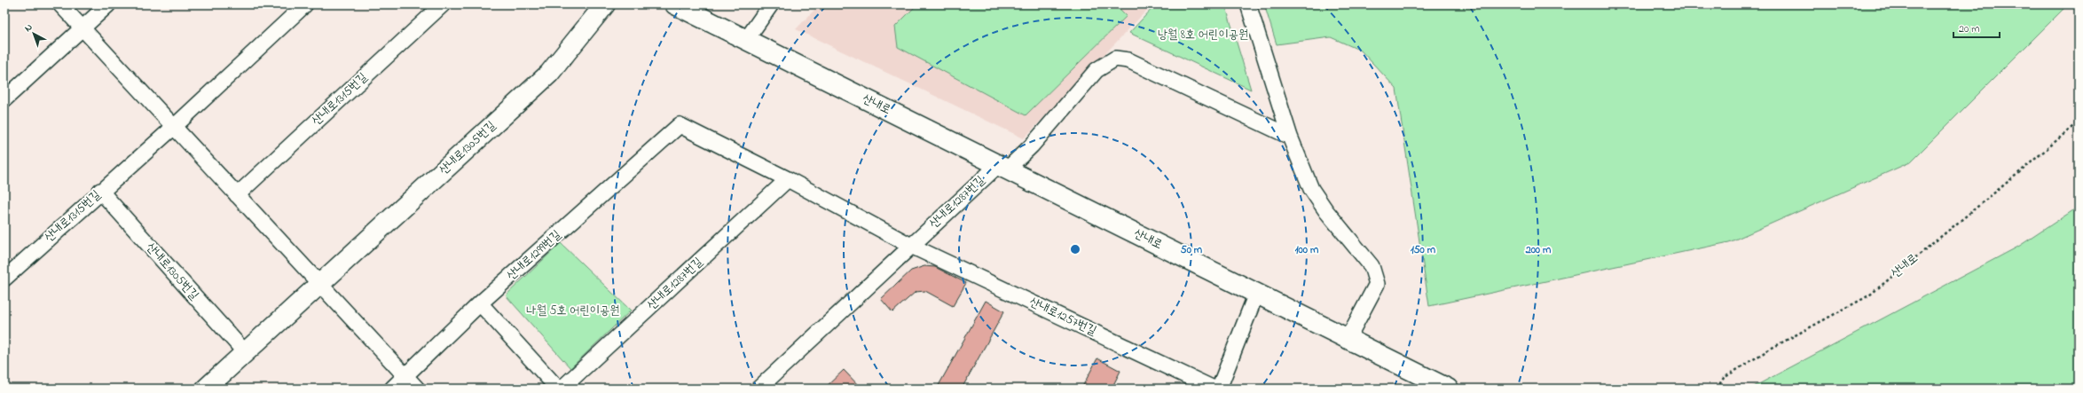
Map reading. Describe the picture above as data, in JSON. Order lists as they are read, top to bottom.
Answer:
{
  "streets": {
    "main road": ["산내로", "산내로1305번길"],
    "street": [
      "산내로1315번길",
      "산내로1287번길",
      "산내로1299번길",
      "산내로1257번길"
    ]
  },
  "crossings": [
    ["산내로1315번길", "산내로1305번길"],
    ["산내로", "산내로1287번길"],
    ["산내로1287번길", "산내로1299번길"],
    ["산내로1287번길", "산내로1257번길"]
  ],
  "parks": ["낭월 8호 어린이공원", "나월 5호 어린이공원"],
  "scale_bar": "20 m",
  "north": "top left",
  "rings": [
    "50 m",
    "100 m",
    "150 m",
    "200 m"
  ]
}
